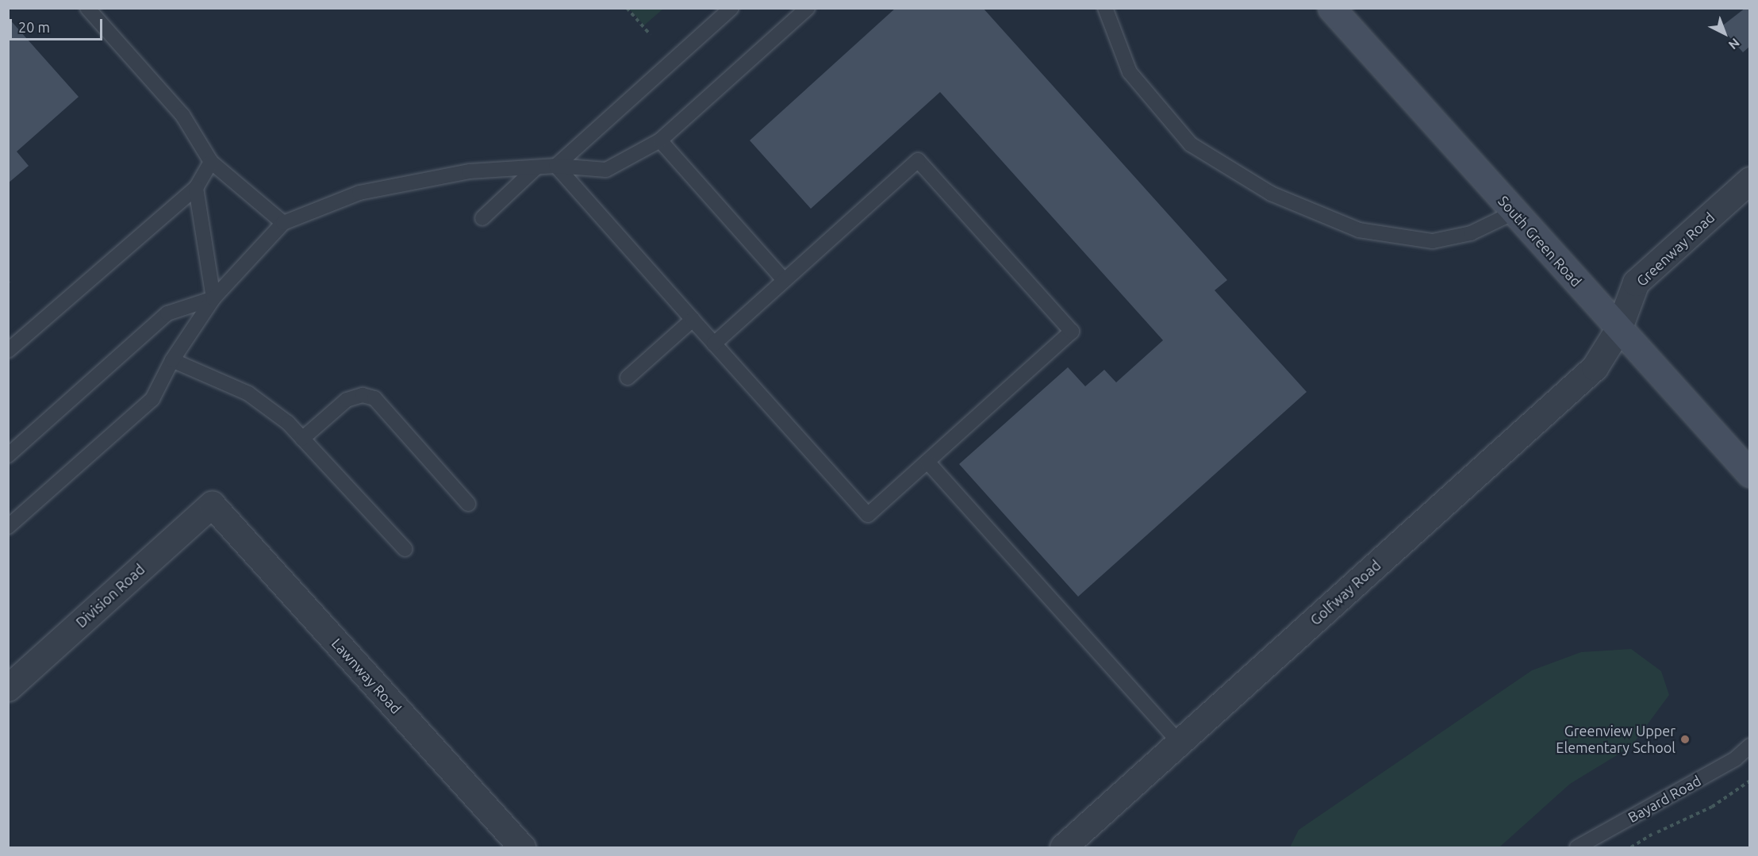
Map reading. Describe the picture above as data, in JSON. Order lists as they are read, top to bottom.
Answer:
{
  "streets": {
    "main road": ["South Green Road"],
    "street": [
      "Greenway Road",
      "Golfway Road",
      "Division Road",
      "Lawnway Road"
    ],
    "lane": ["Bayard Road"]
  },
  "crossings": [
    ["South Green Road", "Greenway Road"],
    ["South Green Road", "Golfway Road"],
    ["Greenway Road", "Golfway Road"],
    ["Division Road", "Lawnway Road"]
  ],
  "places": ["Greenview Upper Elementary School"],
  "scale_bar": "20 m",
  "north": "bottom right"
}
